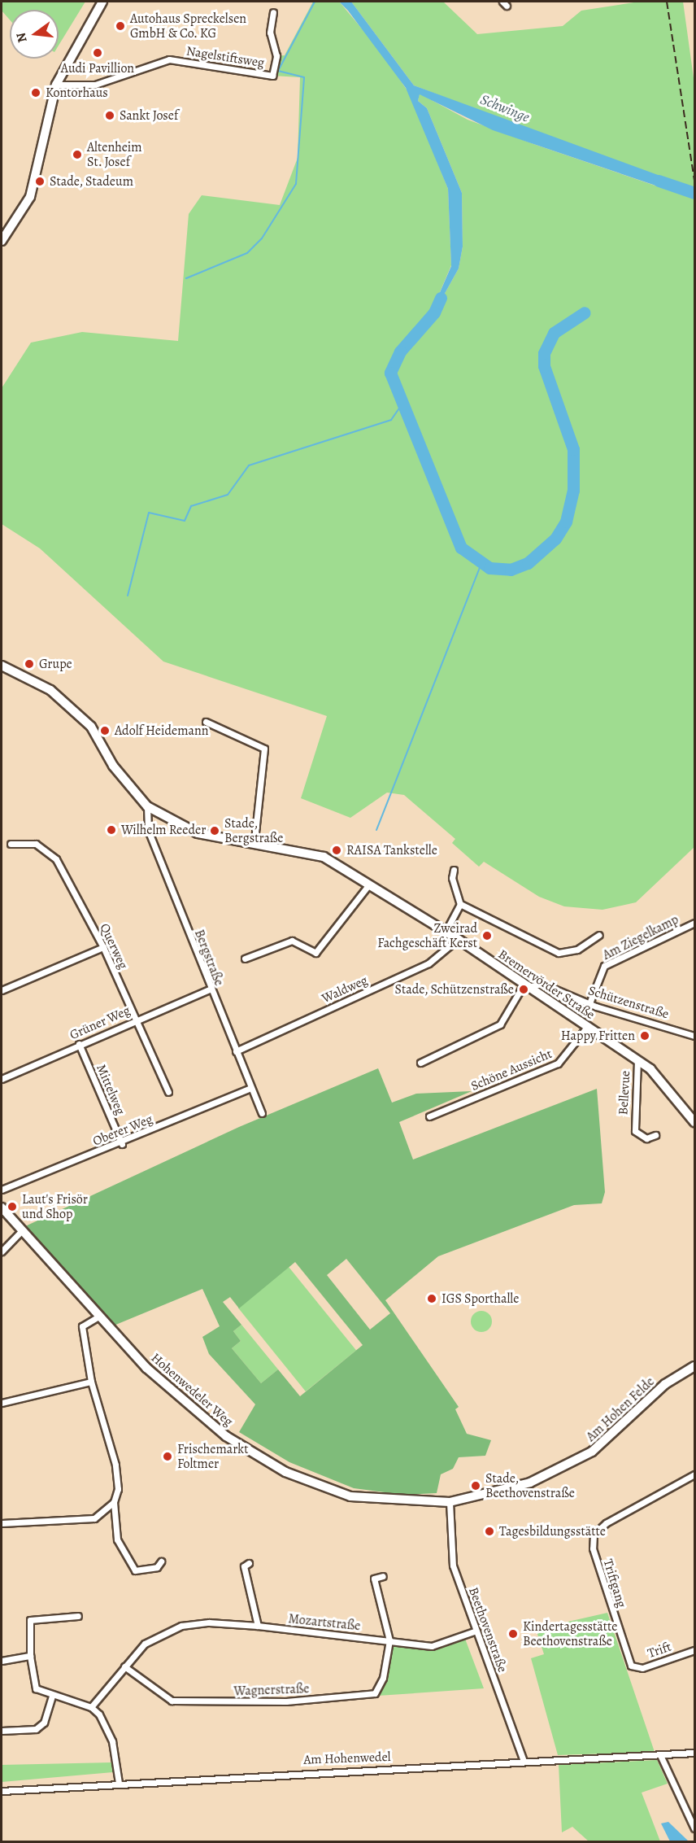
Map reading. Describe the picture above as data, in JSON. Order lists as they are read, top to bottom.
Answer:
{
  "streets": {
    "main road": ["Bremervörder Straße", "Hohenwedeler Weg", "Am Hohen Felde"],
    "street": [
      "Nagelstiftsweg",
      "Am Ziegelkamp",
      "Querweg",
      "Bergstraße",
      "Waldweg",
      "Schützenstraße",
      "Grüner Weg",
      "Schöne Aussicht",
      "Mittelweg",
      "Bellevue",
      "Oberer Weg",
      "Triftgang",
      "Mozartstraße",
      "Beethovenstraße",
      "Trift",
      "Wagnerstraße",
      "Am Hohenwedel"
    ]
  },
  "crossings": [
    ["Am Ziegelkamp", "Schützenstraße"],
    ["Querweg", "Grüner Weg"],
    ["Bergstraße", "Bremervörder Straße"],
    ["Bergstraße", "Waldweg"],
    ["Bergstraße", "Grüner Weg"],
    ["Bergstraße", "Oberer Weg"],
    ["Bremervörder Straße", "Waldweg"],
    ["Bremervörder Straße", "Schützenstraße"],
    ["Bremervörder Straße", "Schöne Aussicht"],
    ["Bremervörder Straße", "Bellevue"],
    ["Grüner Weg", "Mittelweg"],
    ["Mittelweg", "Oberer Weg"],
    ["Hohenwedeler Weg", "Am Hohen Felde"],
    ["Hohenwedeler Weg", "Beethovenstraße"],
    ["Am Hohen Felde", "Beethovenstraße"],
    ["Triftgang", "Trift"],
    ["Mozartstraße", "Beethovenstraße"],
    ["Mozartstraße", "Wagnerstraße"],
    ["Beethovenstraße", "Am Hohenwedel"]
  ],
  "water": ["Schwinge"],
  "places": [
    "Autohaus Spreckelsen GmbH & Co. KG",
    "Audi Pavillion",
    "Kontorhaus",
    "Sankt Josef",
    "Altenheim St. Josef",
    "Stade, Stadeum",
    "Grupe",
    "Adolf Heidemann",
    "Wilhelm Reeder",
    "Stade, Bergstraße",
    "RAISA Tankstelle",
    "Zweirad Fachgeschäft Kerst",
    "Stade, Schützenstraße",
    "Happy Fritten",
    "Laut's Frisör und Shop",
    "IGS Sporthalle",
    "Frischemarkt Foltmer",
    "Stade, Beethovenstraße",
    "Tagesbildungsstätte",
    "Kindertagesstätte Beethovenstraße"
  ],
  "north": "left"
}
